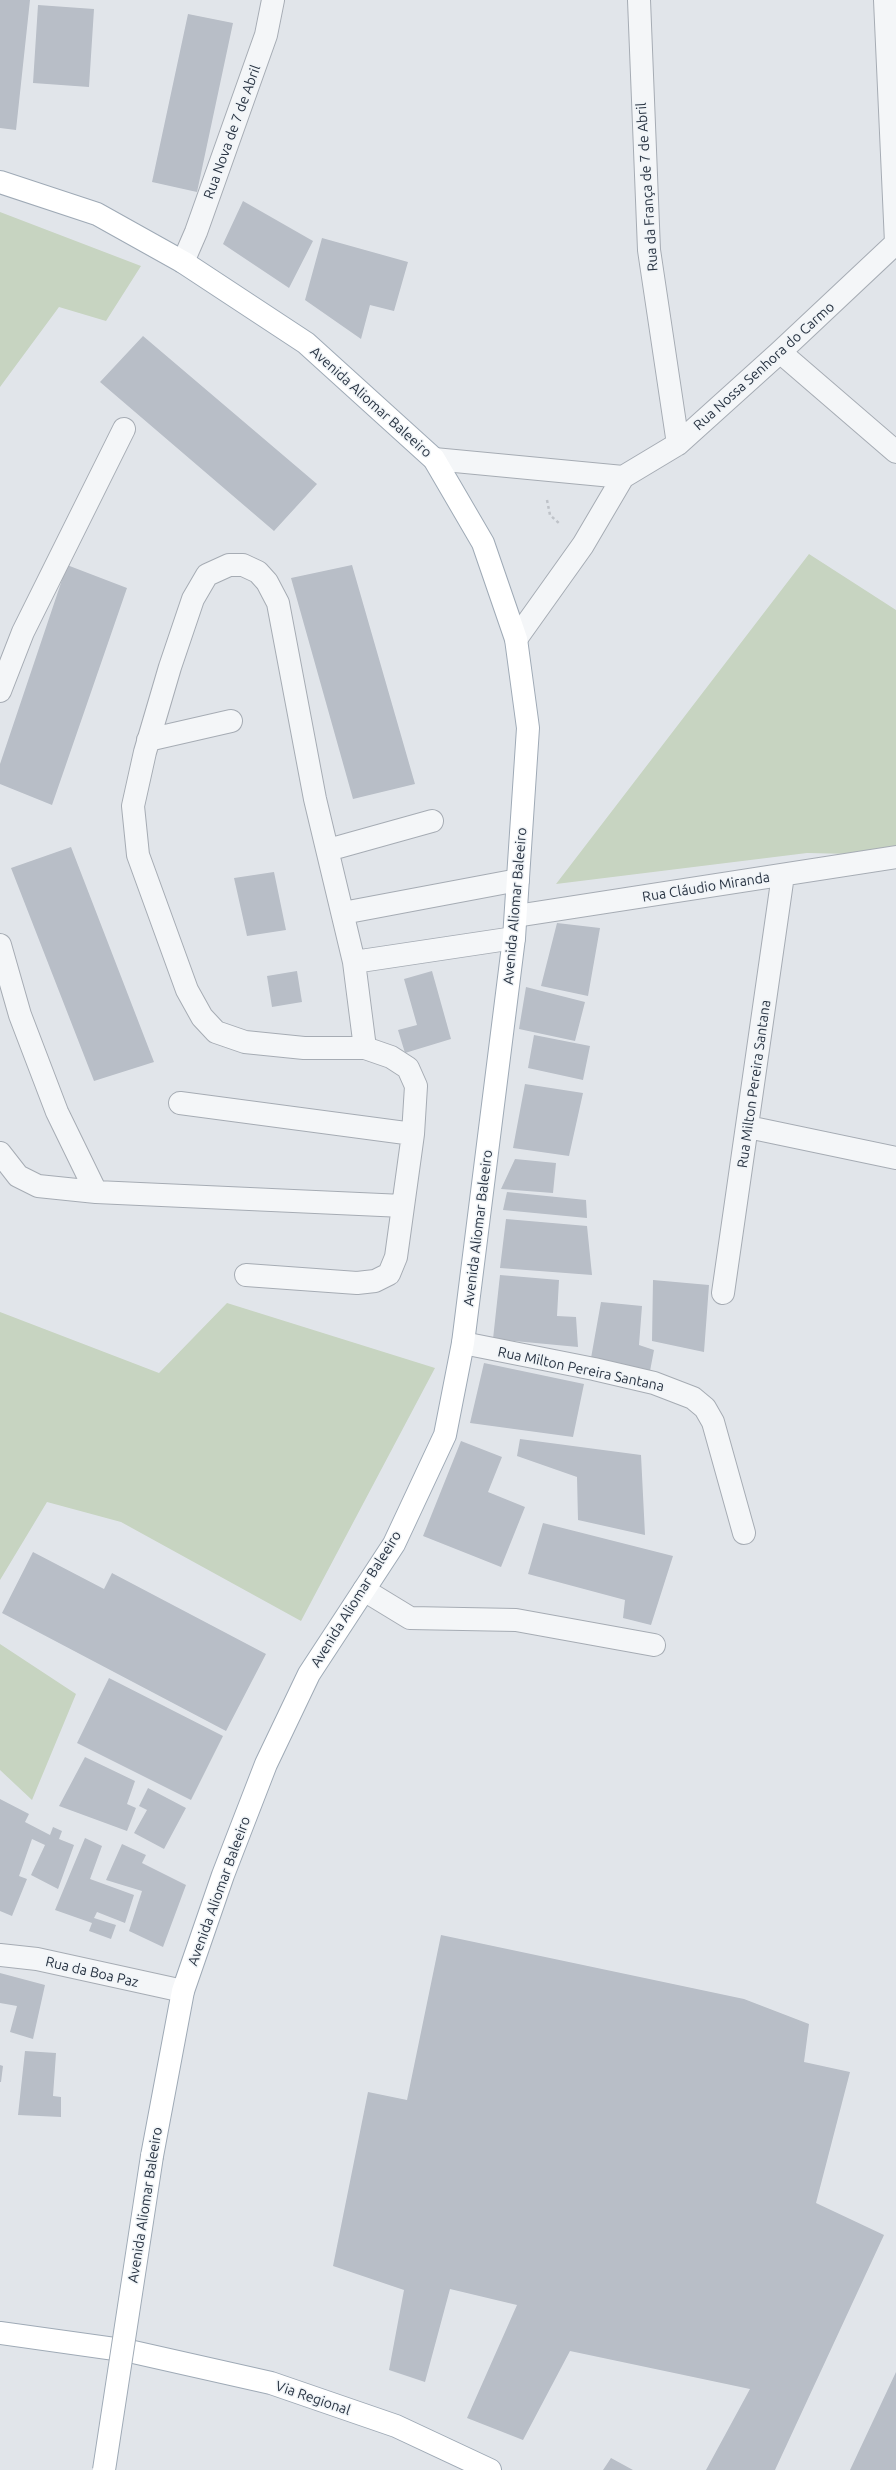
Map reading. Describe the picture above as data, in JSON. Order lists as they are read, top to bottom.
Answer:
{
  "streets": {
    "main road": ["Avenida Aliomar Baleeiro", "Via Regional"],
    "street": [
      "Rua Nova de 7 de Abril",
      "Rua da França de 7 de Abril",
      "Rua Nossa Senhora do Carmo",
      "Rua Cláudio Miranda",
      "Rua Milton Pereira Santana",
      "Rua da Boa Paz"
    ]
  },
  "crossings": [
    ["Rua Nova de 7 de Abril", "Avenida Aliomar Baleeiro"],
    ["Rua da França de 7 de Abril", "Rua Nossa Senhora do Carmo"],
    ["Rua Nossa Senhora do Carmo", "Avenida Aliomar Baleeiro"],
    ["Avenida Aliomar Baleeiro", "Rua Cláudio Miranda"],
    ["Avenida Aliomar Baleeiro", "Rua Milton Pereira Santana"],
    ["Avenida Aliomar Baleeiro", "Rua da Boa Paz"],
    ["Rua Cláudio Miranda", "Rua Milton Pereira Santana"]
  ]
}
